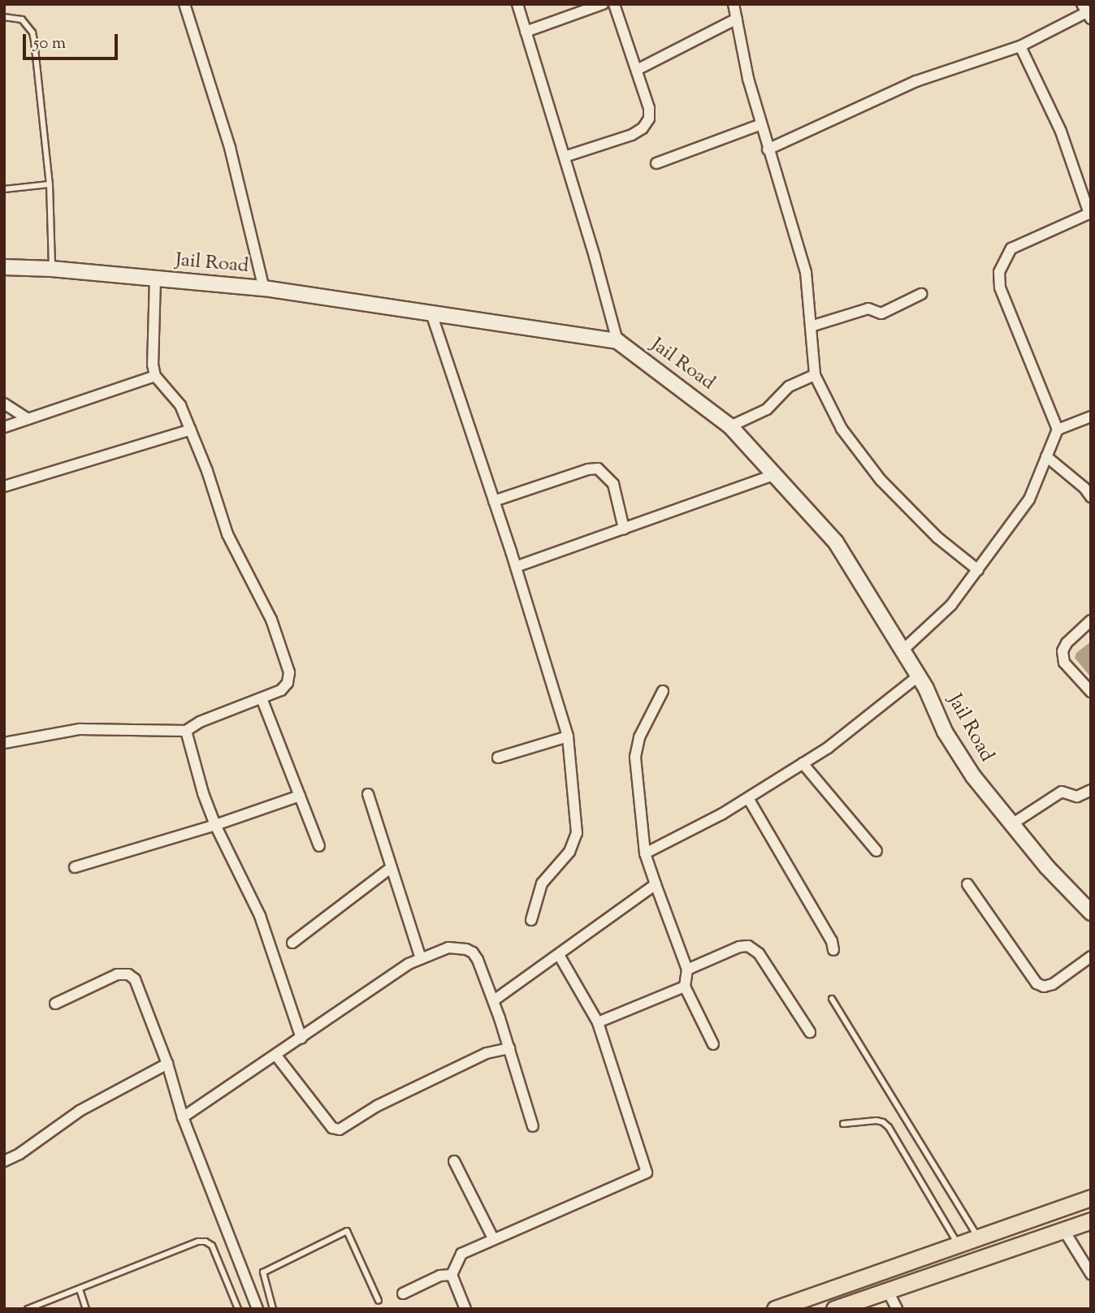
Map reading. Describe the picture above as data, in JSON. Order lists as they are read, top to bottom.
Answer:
{
  "streets": {
    "street": ["Jail Road"]
  },
  "scale_bar": "50 m"
}
